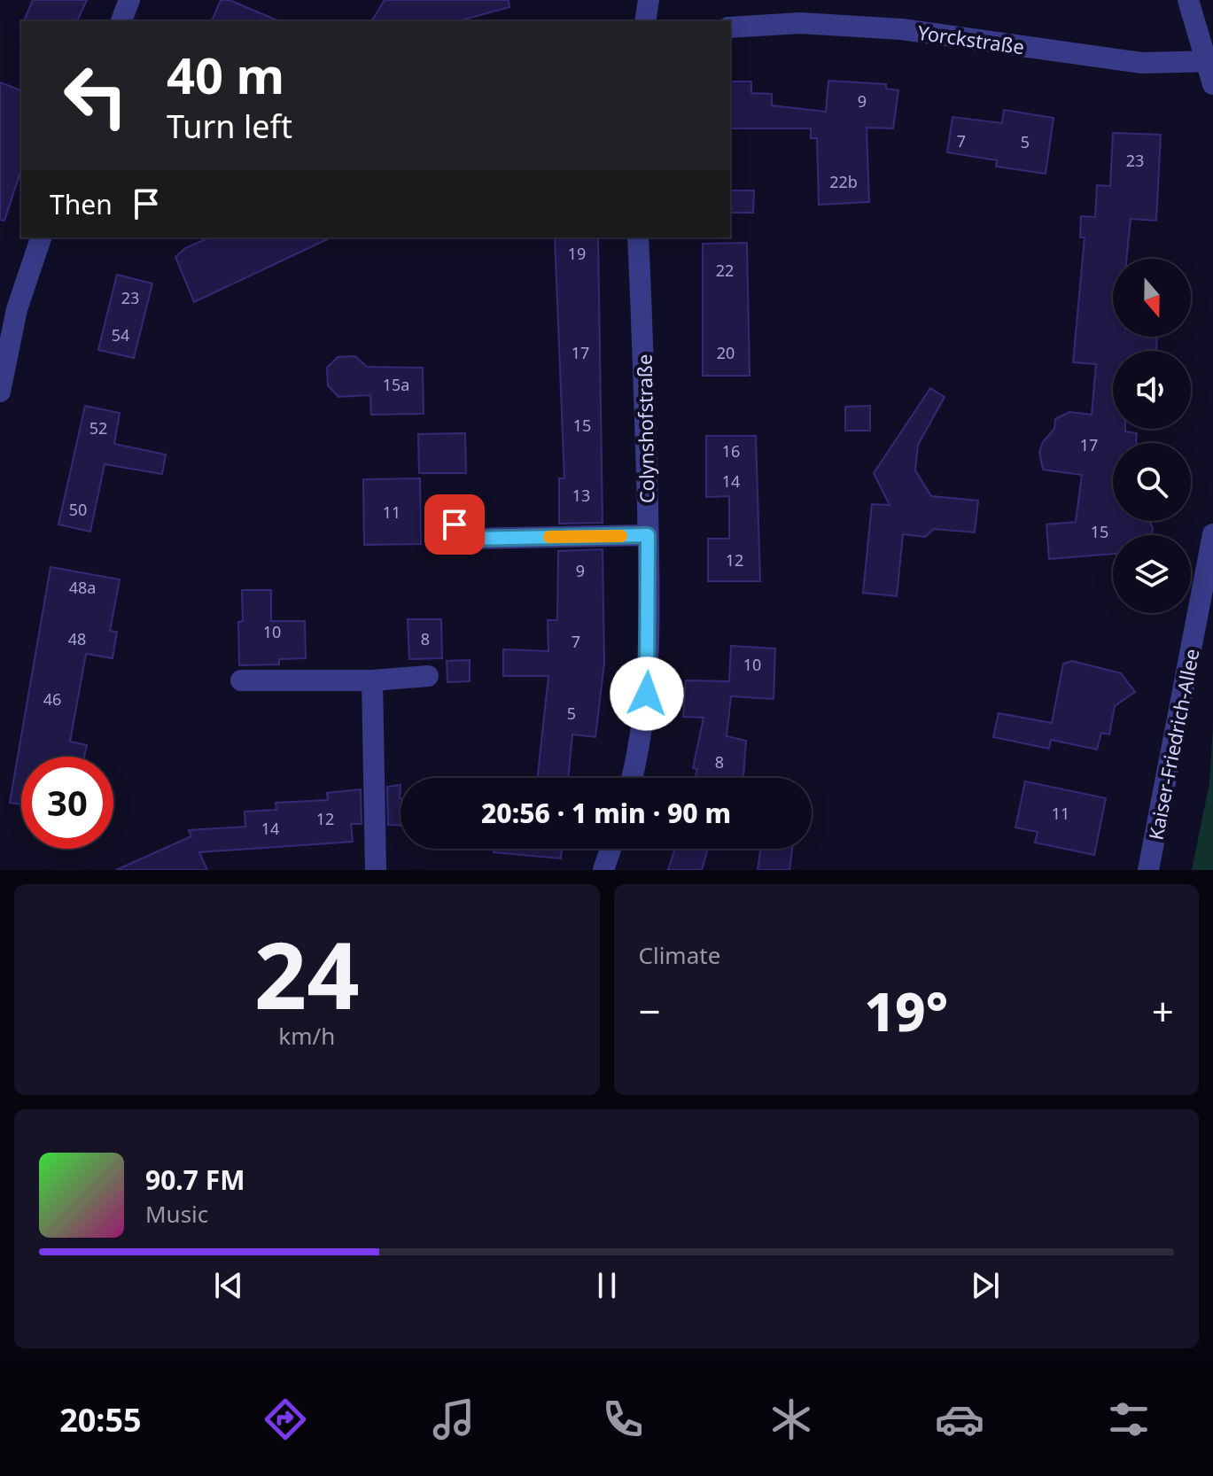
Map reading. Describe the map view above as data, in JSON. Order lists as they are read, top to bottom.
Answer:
{
  "streets": {
    "street": ["Yorckstraße", "Colynshofstraße", "Kaiser-Friedrich-Allee"]
  },
  "house_numbers": [
    "9",
    "7",
    "5",
    "23",
    "22b",
    "19",
    "22",
    "23",
    "54",
    "17",
    "20",
    "15a",
    "15",
    "52",
    "17",
    "16",
    "14",
    "13",
    "50",
    "11",
    "15",
    "12",
    "9",
    "48a",
    "10",
    "48",
    "8",
    "7",
    "10",
    "46",
    "5",
    "8",
    "11",
    "12",
    "14"
  ],
  "north": "bottom",
  "page": {
    "turn": ["40 m", "Turn left"],
    "then": "Then",
    "limit": "30",
    "trip": "20:56 · 1 min · 90 m",
    "tile": [
      ["24", "km/h"],
      "Climate"
    ],
    "heat": ["−", "19°", "+"],
    "song": ["90.7 FM", "Music"],
    "tabs": "20:55"
  }
}
